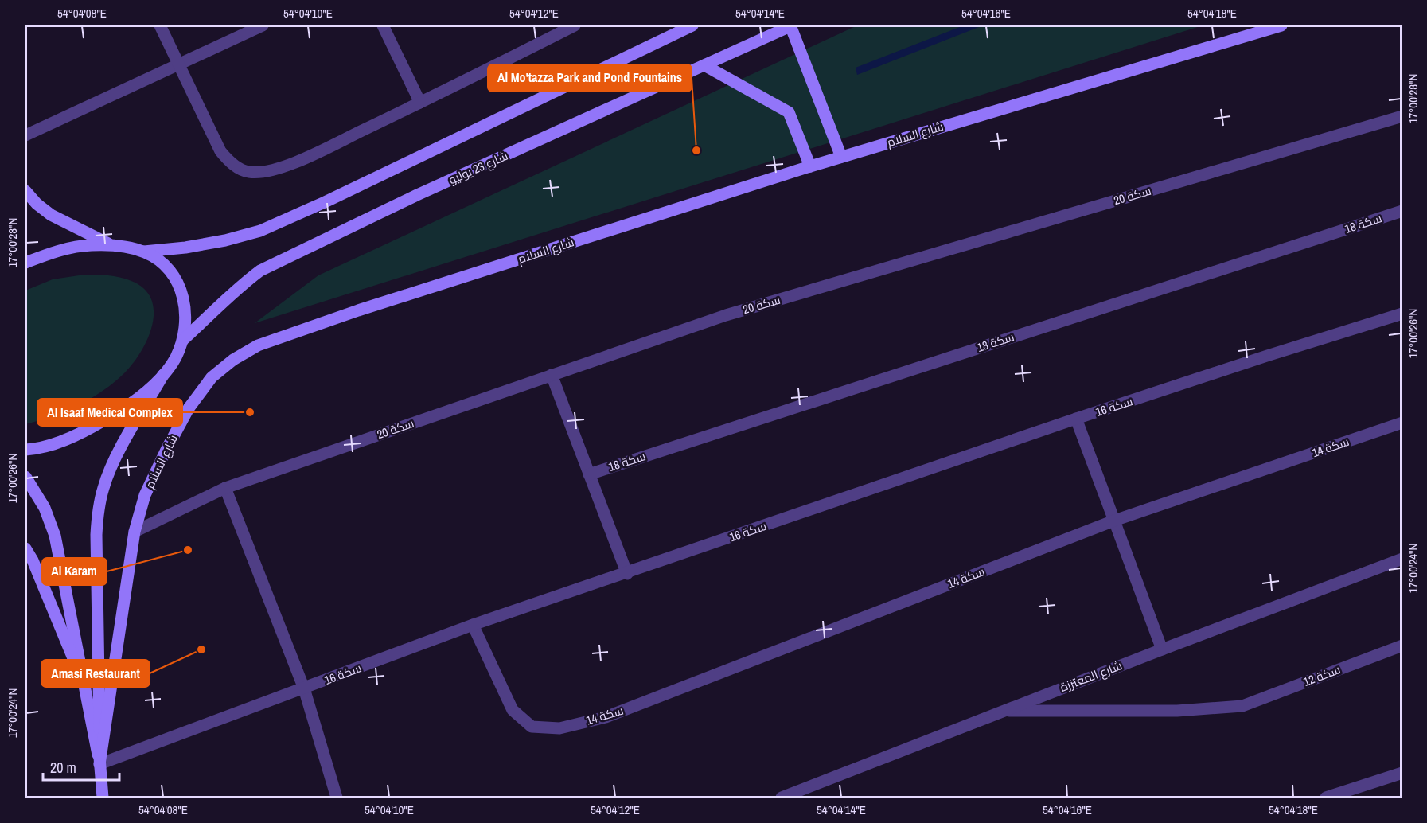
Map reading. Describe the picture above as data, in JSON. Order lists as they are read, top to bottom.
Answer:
{
  "streets": {
    "street": [
      "شارع السلام",
      "شارع 23 يوليو",
      "سكة 20",
      "سكة 18",
      "سكة 16",
      "سكة 14",
      "سكة 12",
      "شارع المعتززة"
    ]
  },
  "crossings": [
    ["شارع السلام", "سكة 20"],
    ["شارع السلام", "سكة 16"],
    ["سكة 16", "سكة 14"],
    ["سكة 12", "شارع المعتززة"]
  ],
  "places": [
    "Al Mo'tazza Park and Pond Fountains",
    "Al Isaaf Medical Complex",
    "Al Karam",
    "Amasi Restaurant"
  ],
  "scale_bar": "20 m",
  "coordinates": [
    "54°04'08\"E",
    "54°04'10\"E",
    "54°04'12\"E",
    "54°04'14\"E",
    "54°04'16\"E",
    "54°04'18\"E",
    "17°00'28\"N",
    "17°00'26\"N",
    "17°00'24\"N"
  ]
}
